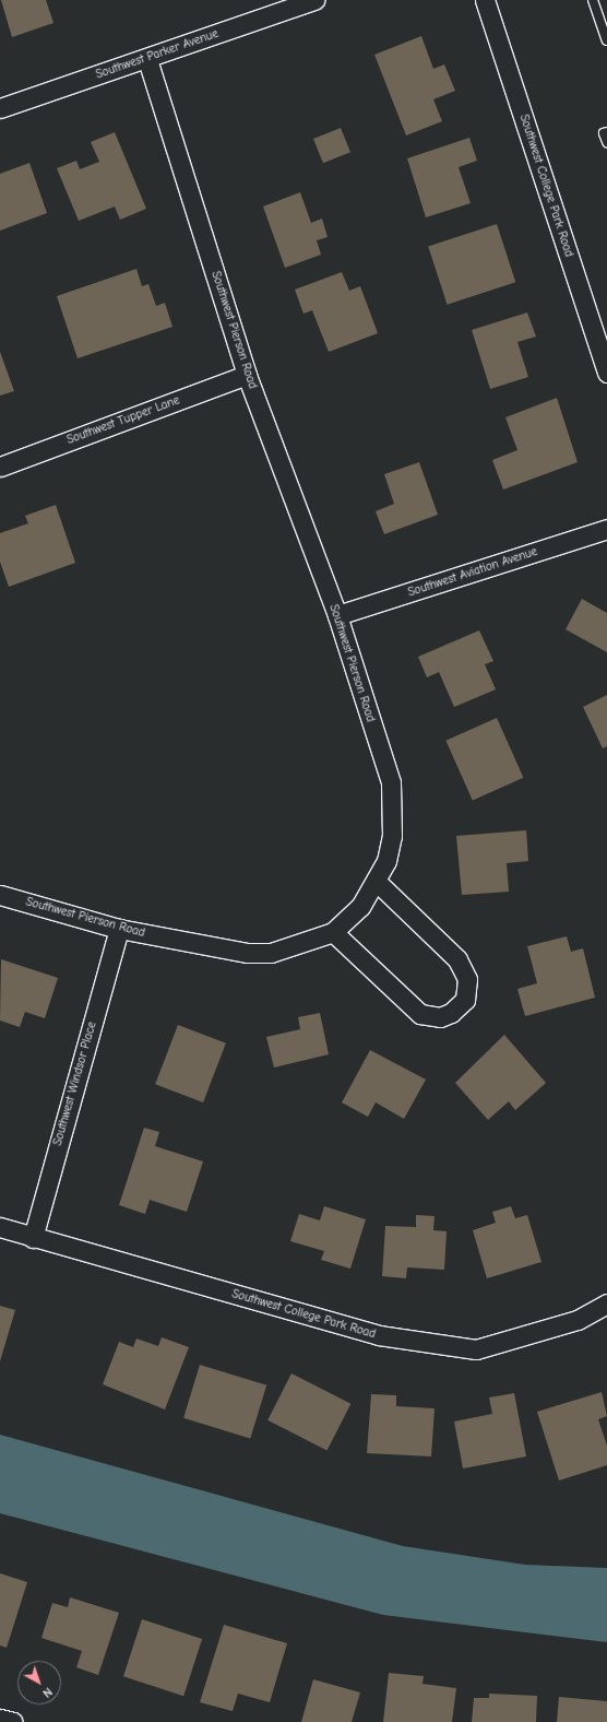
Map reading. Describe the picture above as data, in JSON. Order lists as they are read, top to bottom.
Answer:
{
  "streets": {
    "street": [
      "Southwest Parker Avenue",
      "Southwest College Park Road",
      "Southwest Pierson Road",
      "Southwest Tupper Lane",
      "Southwest Aviation Avenue",
      "Southwest Windsor Place"
    ]
  },
  "crossings": [
    ["Southwest Parker Avenue", "Southwest Pierson Road"],
    ["Southwest College Park Road", "Southwest Windsor Place"],
    ["Southwest Pierson Road", "Southwest Tupper Lane"],
    ["Southwest Pierson Road", "Southwest Aviation Avenue"],
    ["Southwest Pierson Road", "Southwest Windsor Place"]
  ],
  "north": "bottom right"
}
